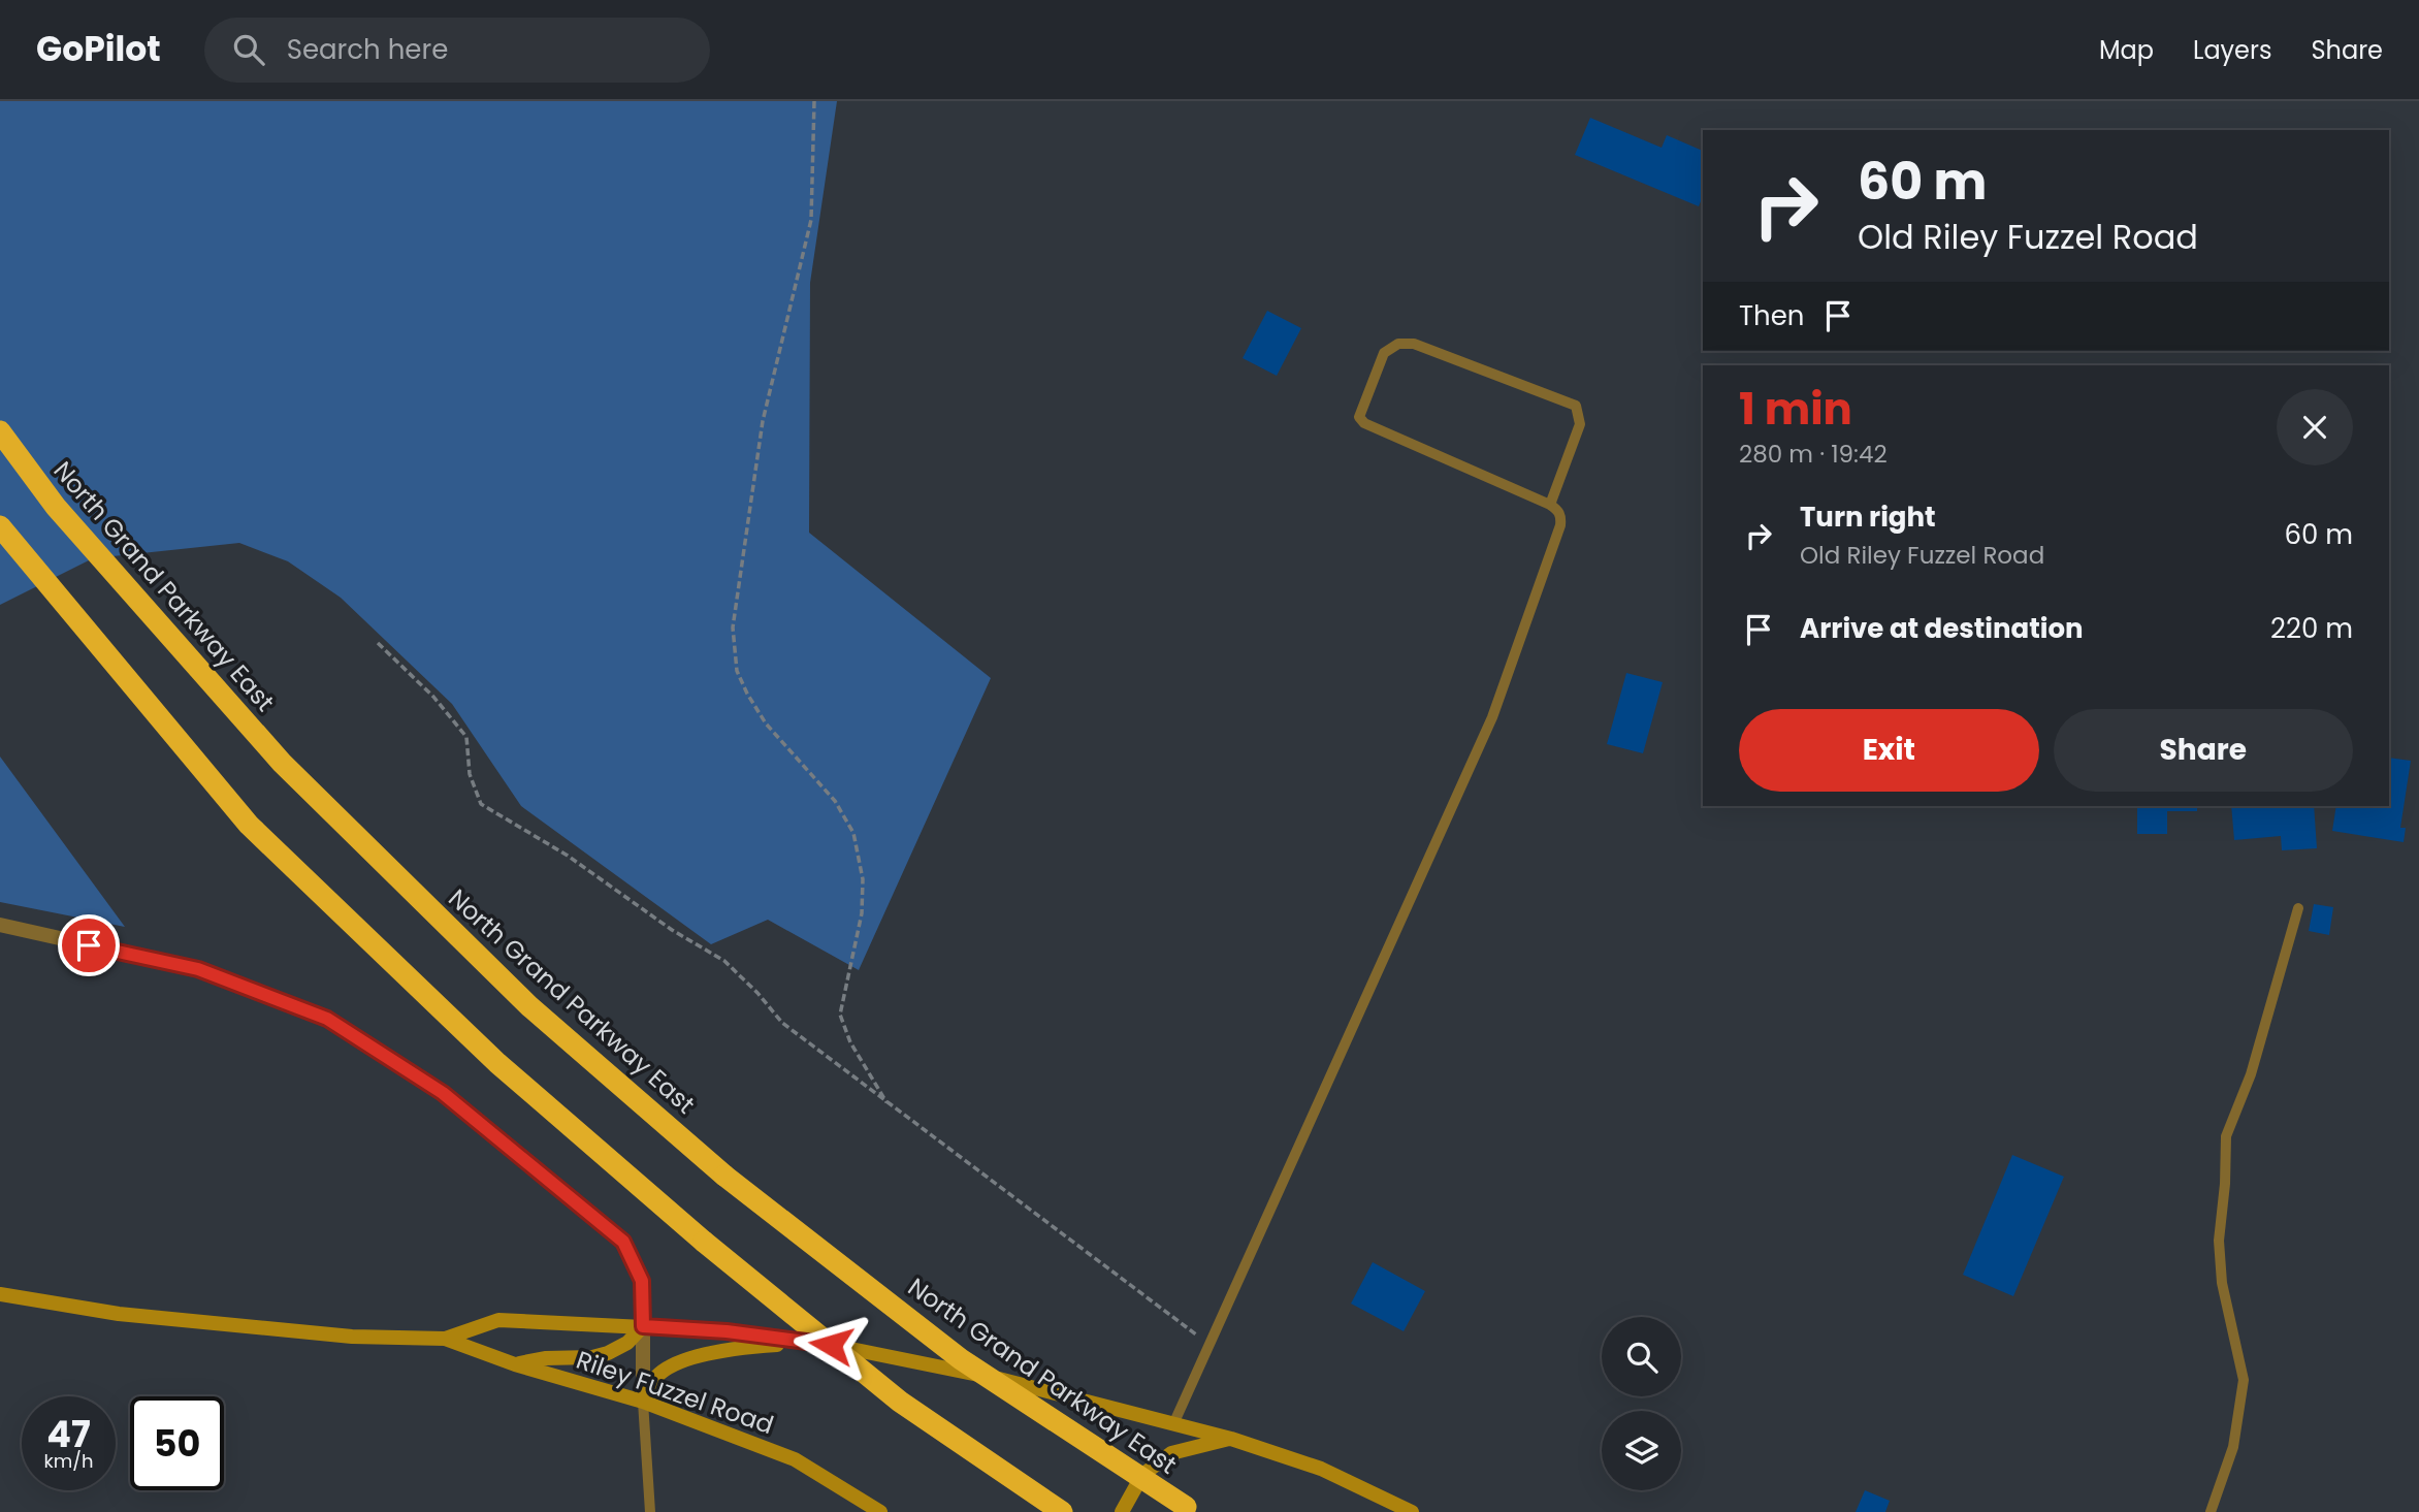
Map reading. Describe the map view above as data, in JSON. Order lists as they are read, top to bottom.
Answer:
{
  "streets": {
    "highway": ["North Grand Parkway East"],
    "main road": ["Riley Fuzzel Road"]
  },
  "page": {
    "header": "GoPilot",
    "search": "Search here",
    "nav": ["Map", "Layers", "Share"],
    "turn": ["60 m", "Old Riley Fuzzel Road"],
    "then": "Then",
    "heading": ["1 min", "280 m · 19:42"],
    "list": [
      {
        "name": "Turn right",
        "note": "Old Riley Fuzzel Road",
        "value": "60 m"
      },
      {
        "name": "Arrive at destination",
        "value": "220 m"
      }
    ],
    "buttons": ["Exit", "Share"],
    "speed": "47 km/h",
    "limit": "50"
  }
}
